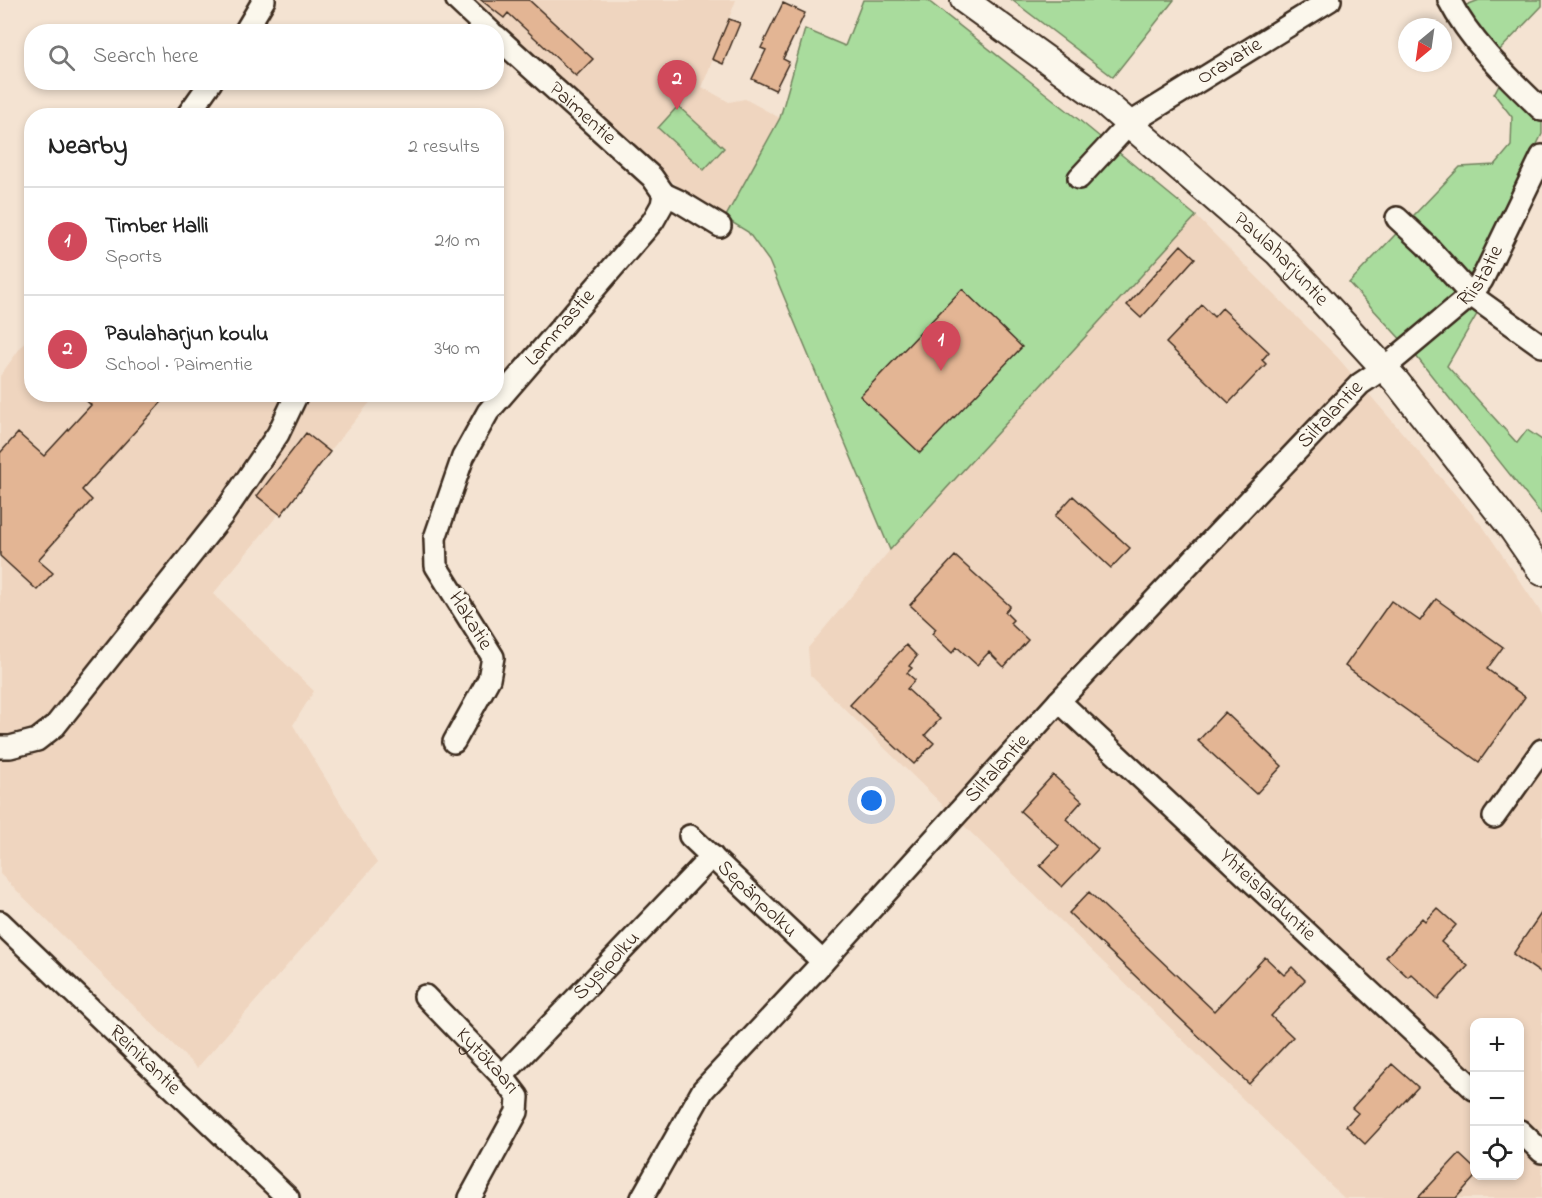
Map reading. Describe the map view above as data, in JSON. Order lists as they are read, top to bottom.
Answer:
{
  "streets": {
    "main road": ["Paulaharjuntie"],
    "street": [
      "Oravatie",
      "Paimentie",
      "Riistatie",
      "Lammastie",
      "Siltalantie",
      "Hakatie",
      "Yhteislaiduntie",
      "Sepänpolku",
      "Sysipolku",
      "Reinikantie",
      "Kytökaari"
    ]
  },
  "crossings": [
    ["Oravatie", "Paulaharjuntie"],
    ["Paimentie", "Lammastie"],
    ["Paulaharjuntie", "Riistatie"],
    ["Paulaharjuntie", "Siltalantie"],
    ["Riistatie", "Siltalantie"],
    ["Lammastie", "Hakatie"],
    ["Siltalantie", "Yhteislaiduntie"],
    ["Siltalantie", "Sepänpolku"],
    ["Sepänpolku", "Sysipolku"],
    ["Sysipolku", "Kytökaari"]
  ],
  "north": "bottom left",
  "page": {
    "search": "Search here",
    "pins": ["2", "1"],
    "heading": ["Nearby", "2 results"],
    "list": [
      {
        "mark": "1",
        "name": "Timber Halli",
        "note": "Sports",
        "value": "210 m"
      },
      {
        "mark": "2",
        "name": "Paulaharjun koulu",
        "note": "School · Paimentie",
        "value": "340 m"
      }
    ],
    "map_buttons": ["+", "−"]
  }
}
